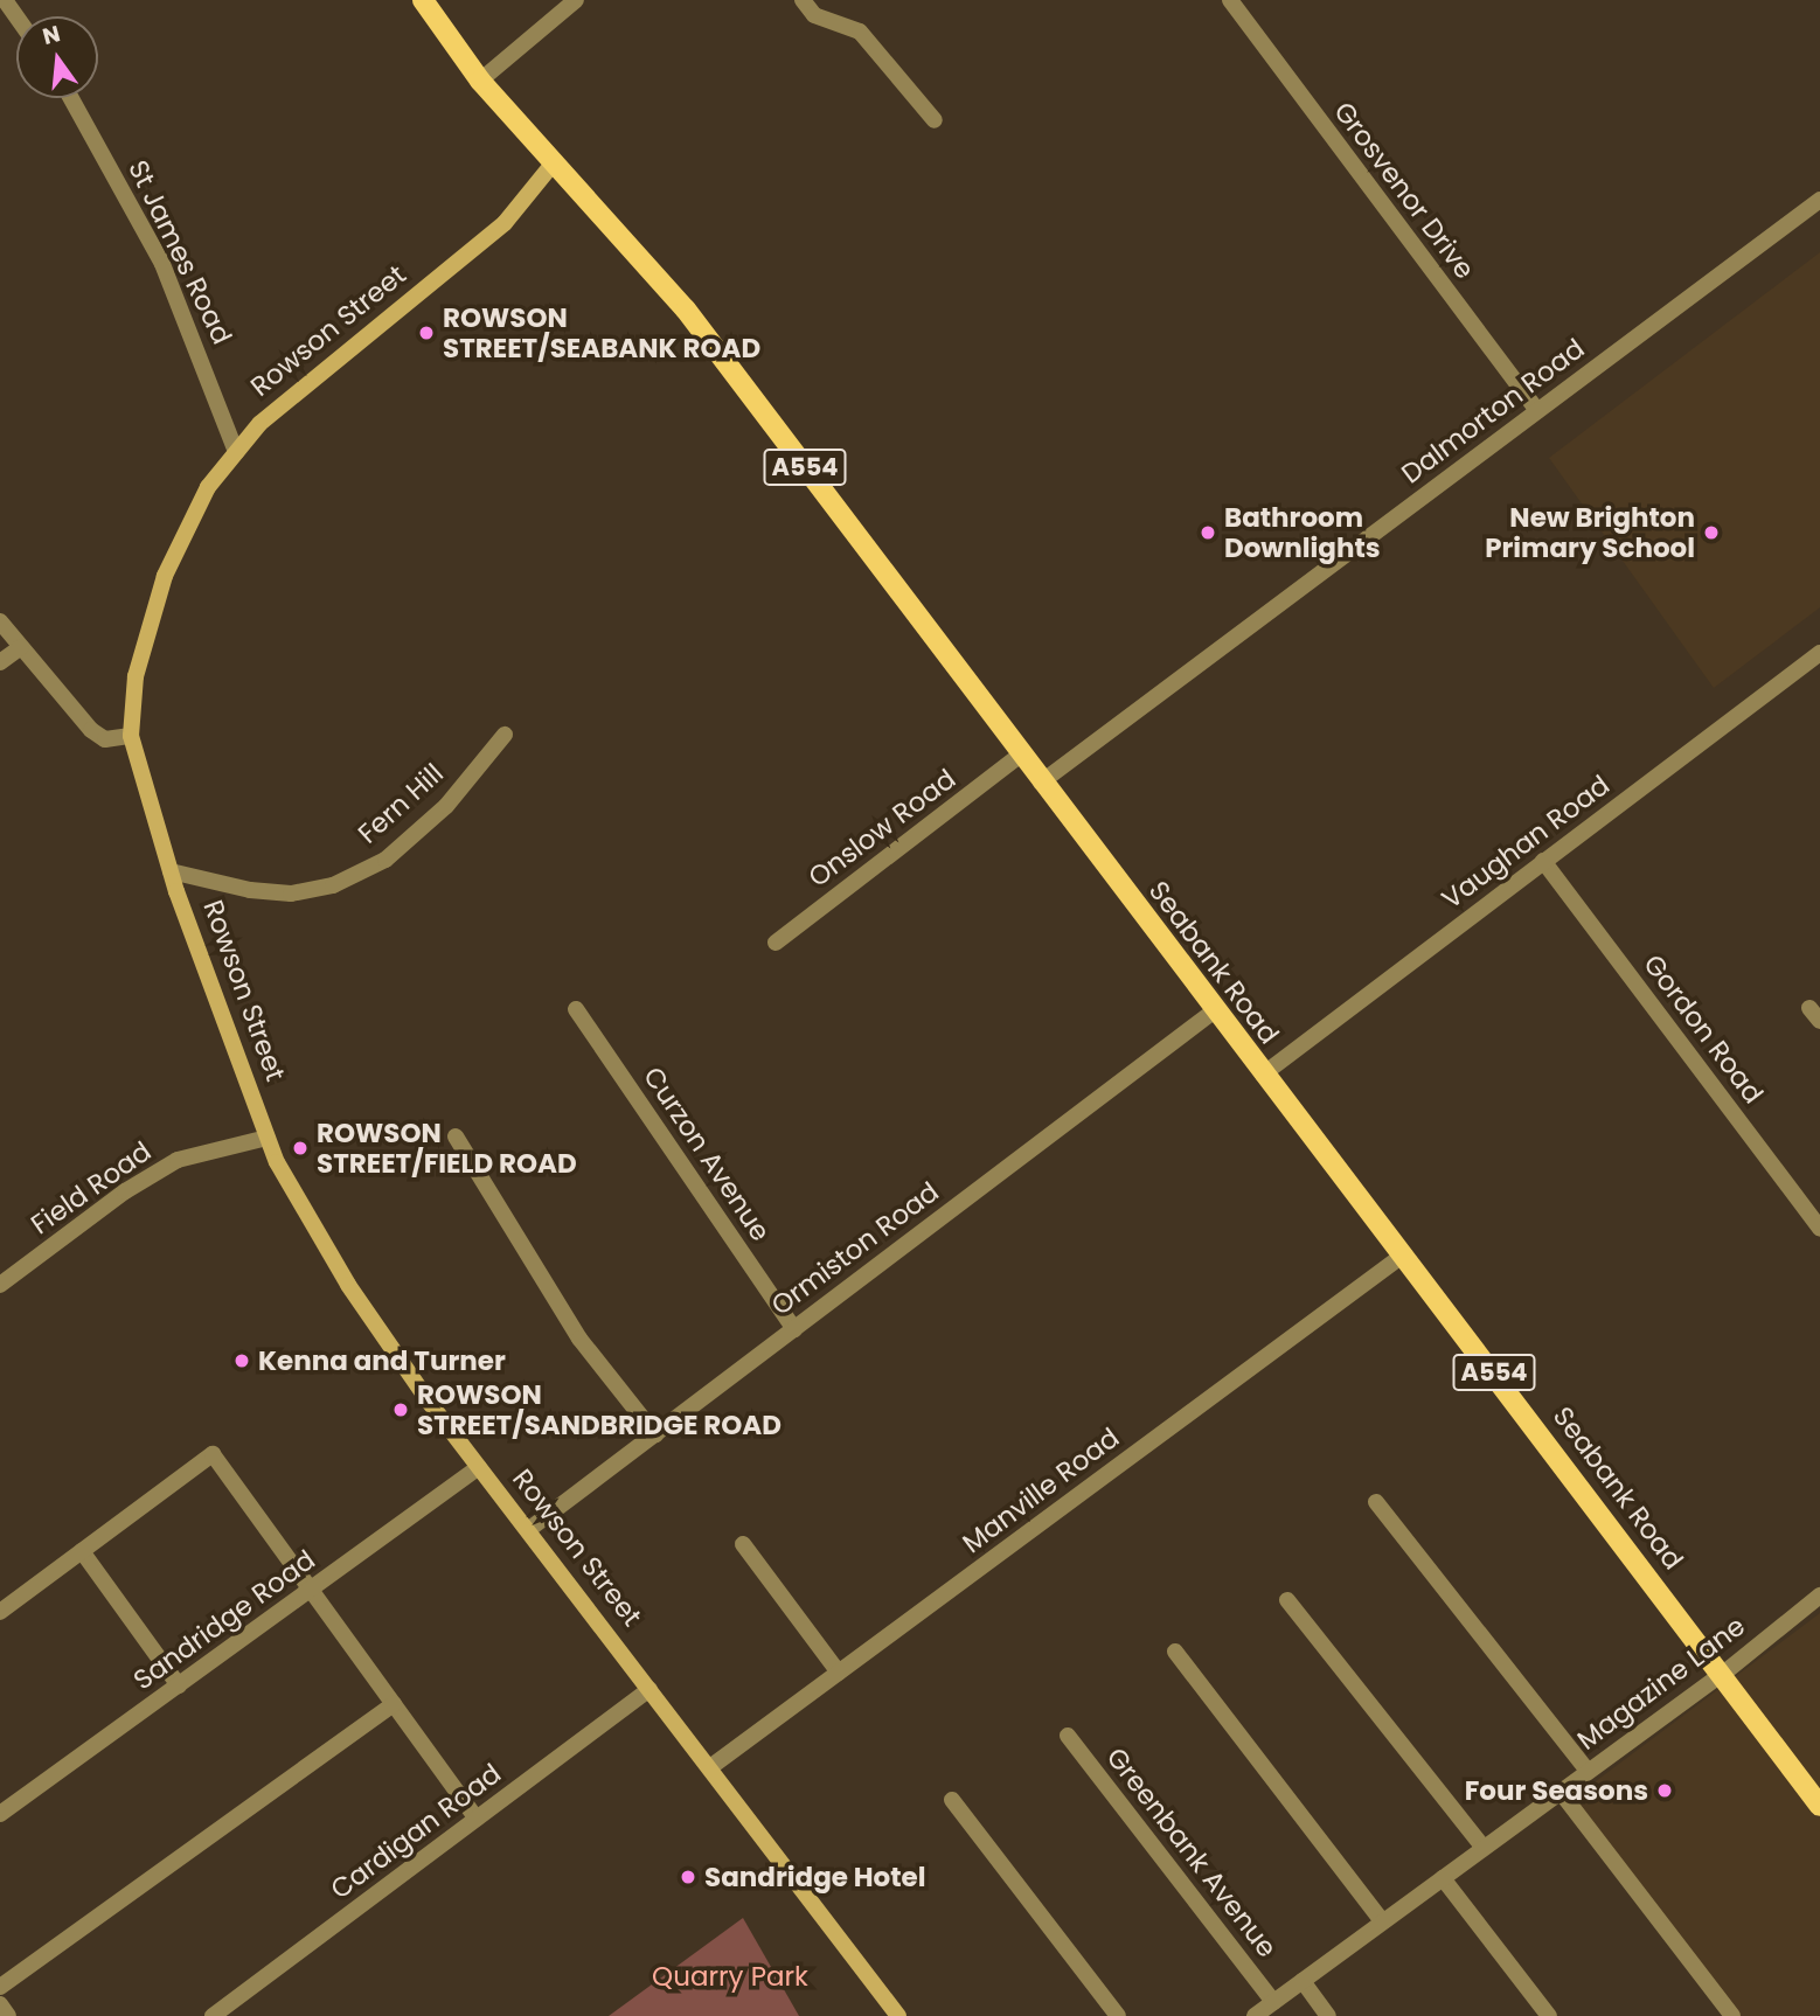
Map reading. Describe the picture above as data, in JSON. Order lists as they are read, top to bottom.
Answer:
{
  "streets": {
    "main road": ["Rowson Street", "A554", "Seabank Road"],
    "street": [
      "Grosvenor Drive",
      "St James Road",
      "Dalmorton Road",
      "Fern Hill",
      "Onslow Road",
      "Vaughan Road",
      "Gordon Road",
      "Curzon Avenue",
      "Field Road",
      "Ormiston Road",
      "Manville Road",
      "Sandridge Road",
      "Magazine Lane",
      "Cardigan Road",
      "Greenbank Avenue"
    ]
  },
  "crossings": [
    ["Grosvenor Drive", "Dalmorton Road"],
    ["St James Road", "Rowson Street"],
    ["Rowson Street", "A554"],
    ["Rowson Street", "Fern Hill"],
    ["Rowson Street", "Seabank Road"],
    ["Rowson Street", "Field Road"],
    ["Rowson Street", "Ormiston Road"],
    ["Rowson Street", "Manville Road"],
    ["Rowson Street", "Sandridge Road"],
    ["Rowson Street", "Cardigan Road"],
    ["Dalmorton Road", "Seabank Road"],
    ["A554", "Seabank Road"],
    ["Onslow Road", "Seabank Road"],
    ["Vaughan Road", "Seabank Road"],
    ["Vaughan Road", "Gordon Road"],
    ["Seabank Road", "Ormiston Road"],
    ["Seabank Road", "Manville Road"],
    ["Seabank Road", "Magazine Lane"],
    ["Curzon Avenue", "Ormiston Road"],
    ["Magazine Lane", "Greenbank Avenue"]
  ],
  "parks": ["Quarry Park"],
  "places": [
    "ROWSON STREET/SEABANK ROAD",
    "Bathroom Downlights",
    "New Brighton Primary School",
    "ROWSON STREET/FIELD ROAD",
    "Kenna and Turner",
    "ROWSON STREET/SANDBRIDGE ROAD",
    "Four Seasons",
    "Sandridge Hotel"
  ],
  "north": "top"
}
